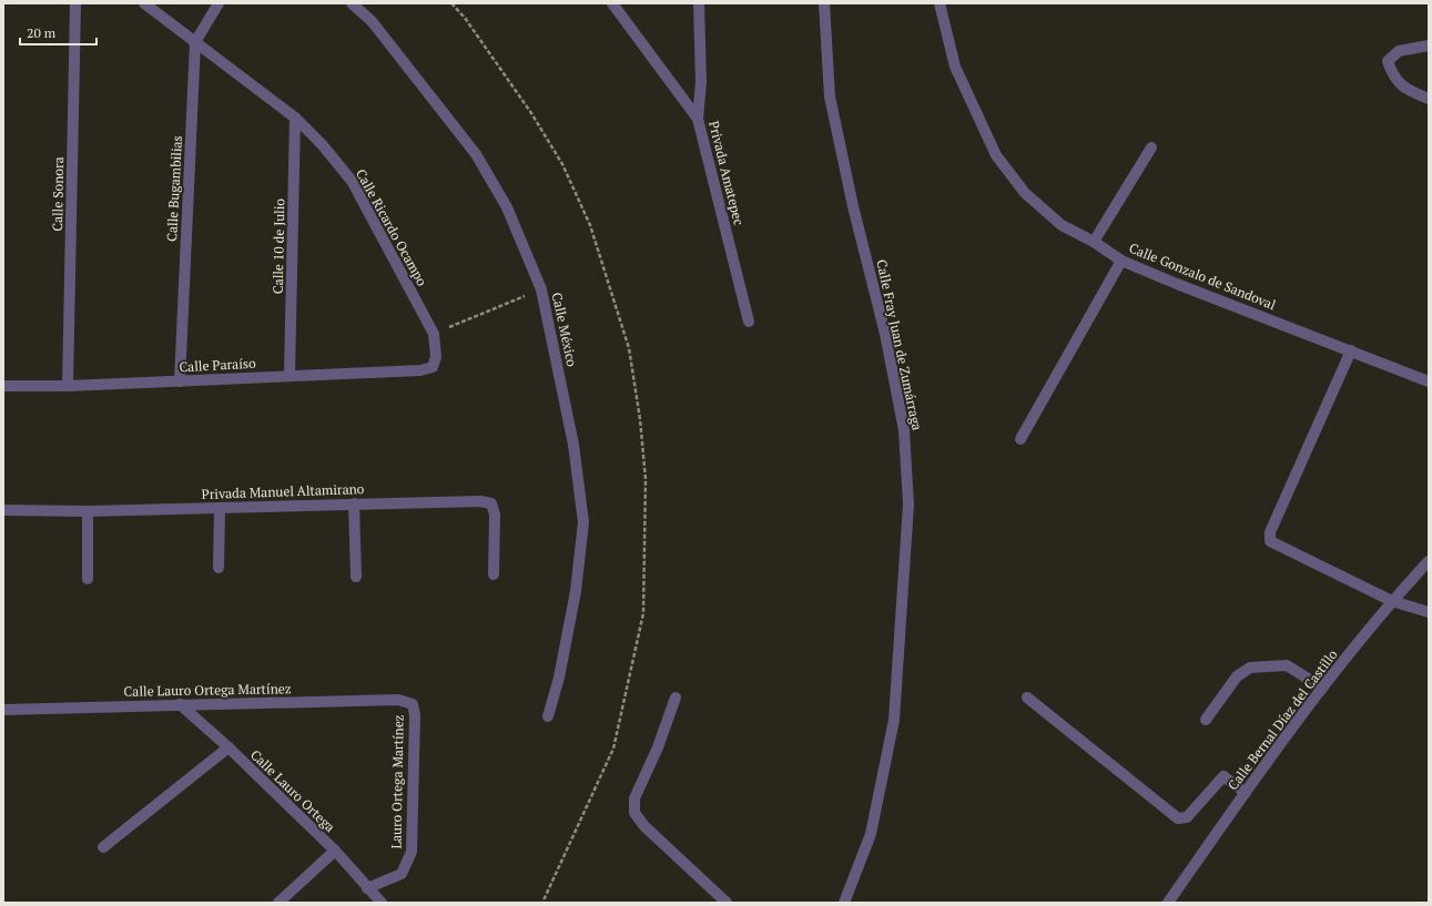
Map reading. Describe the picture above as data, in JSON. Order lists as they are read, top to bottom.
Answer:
{
  "streets": {
    "street": [
      "Privada Amatepec",
      "Calle Bugambilias",
      "Calle Sonora",
      "Calle Ricardo Ocampo",
      "Calle 10 de Julio",
      "Calle Gonzalo de Sandoval",
      "Calle México",
      "Calle Fray Juan de Zumárraga",
      "Calle Paraíso",
      "Privada Manuel Altamirano",
      "Calle Lauro Ortega Martínez",
      "Calle Bernal Díaz del Castillo",
      "Lauro Ortega Martínez",
      "Calle Lauro Ortega"
    ]
  },
  "crossings": [
    ["Calle Bugambilias", "Calle Ricardo Ocampo"],
    ["Calle Bugambilias", "Calle Paraíso"],
    ["Calle Sonora", "Calle Paraíso"],
    ["Calle Ricardo Ocampo", "Calle 10 de Julio"],
    ["Calle Ricardo Ocampo", "Calle Paraíso"],
    ["Calle 10 de Julio", "Calle Paraíso"],
    ["Calle Lauro Ortega Martínez", "Lauro Ortega Martínez"],
    ["Calle Lauro Ortega Martínez", "Calle Lauro Ortega"],
    ["Lauro Ortega Martínez", "Calle Lauro Ortega"]
  ],
  "scale_bar": "20 m"
}
